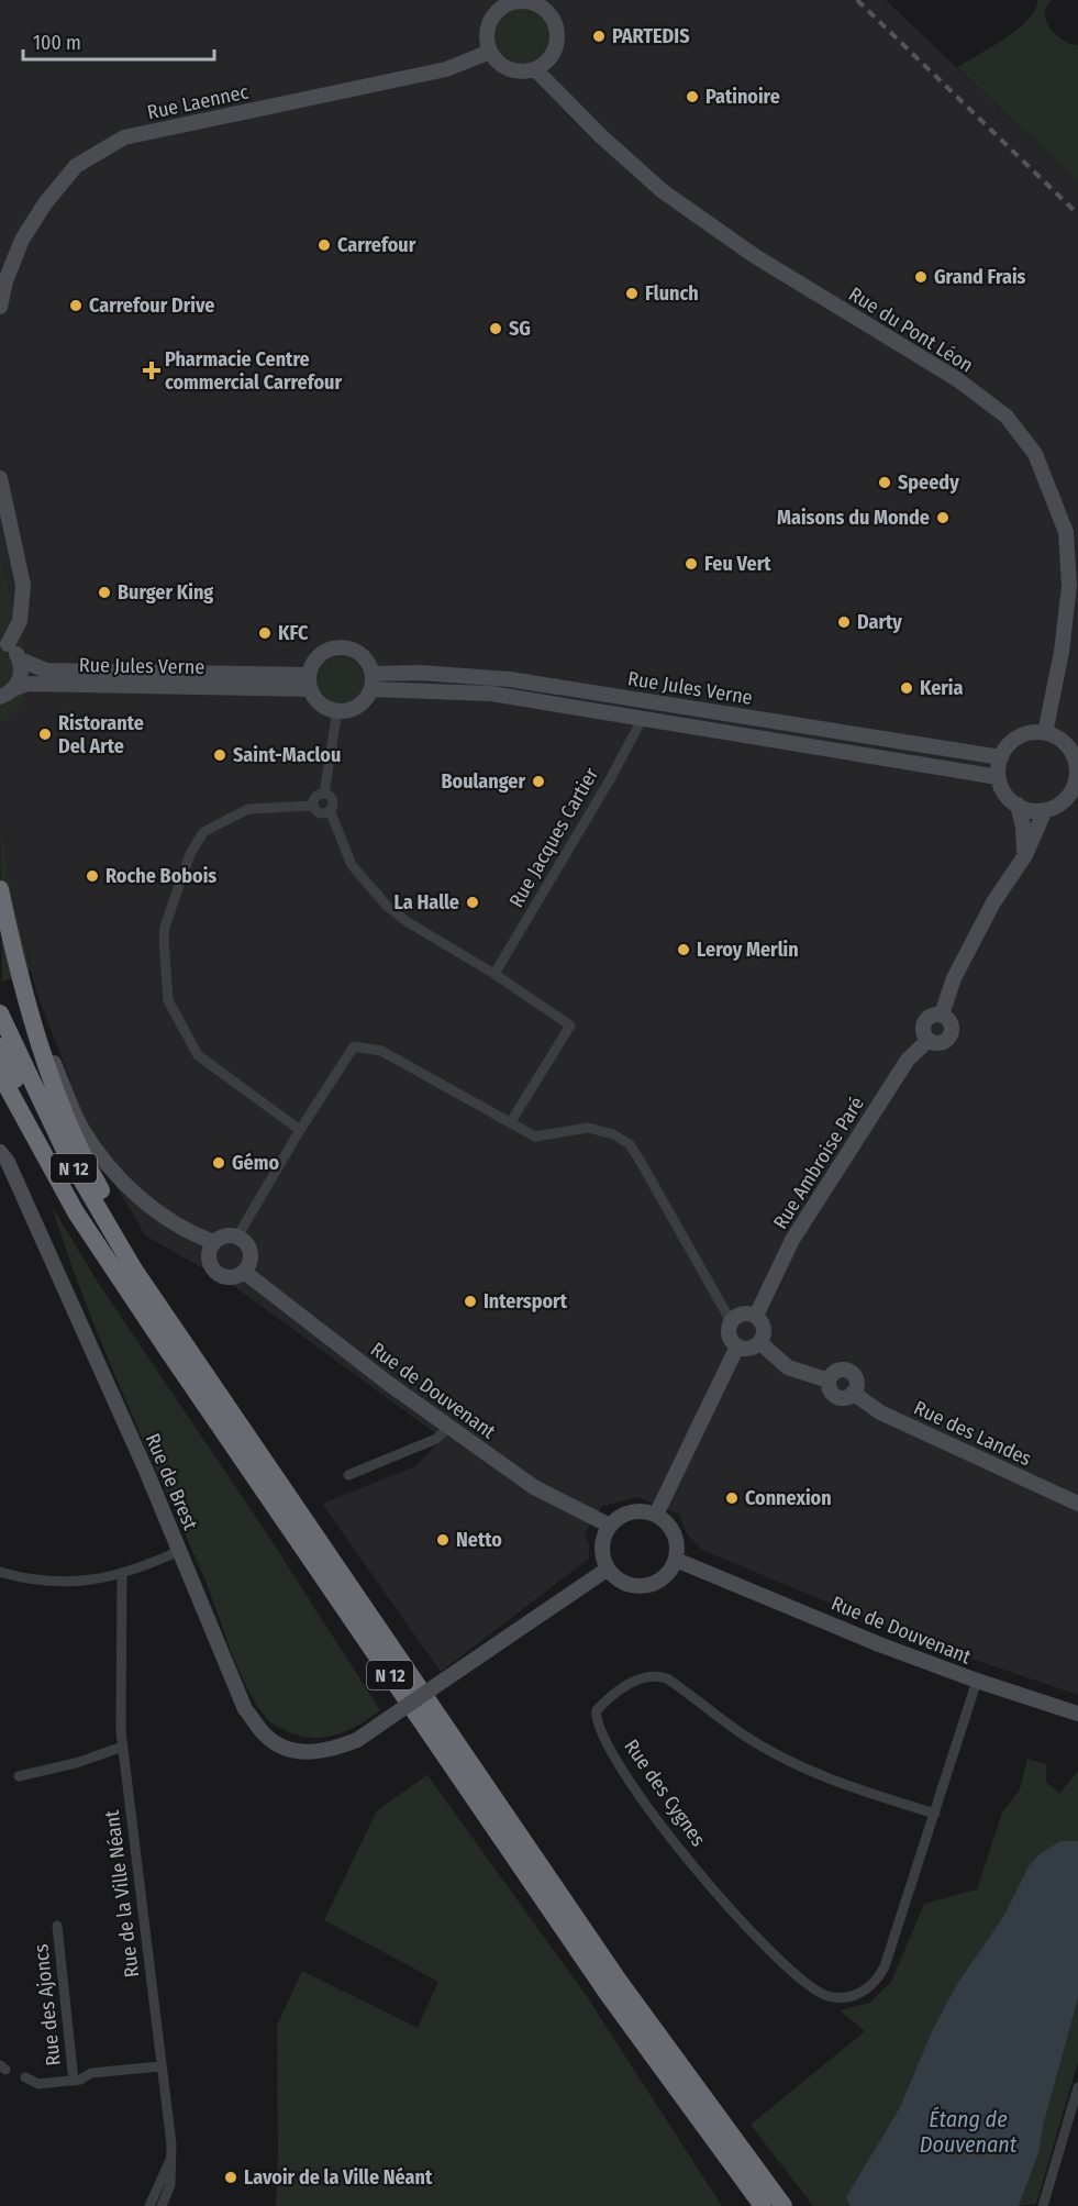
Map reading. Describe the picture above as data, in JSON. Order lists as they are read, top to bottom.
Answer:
{
  "streets": {
    "highway": ["N 12"],
    "street": [
      "Rue Laennec",
      "Rue du Pont Léon",
      "Rue Jules Verne",
      "Rue Jacques Cartier",
      "Rue Ambroise Paré",
      "Rue de Douvenant",
      "Rue des Landes",
      "Rue de Brest",
      "Rue des Cygnes",
      "Rue de la Ville Néant",
      "Rue des Ajoncs"
    ]
  },
  "crossings": [
    ["Rue Laennec", "Rue du Pont Léon"],
    ["Rue du Pont Léon", "Rue Jules Verne"],
    ["Rue Jules Verne", "Rue Jacques Cartier"],
    ["Rue Ambroise Paré", "Rue des Landes"],
    ["Rue de Douvenant", "Rue de Brest"],
    ["Rue de Douvenant", "Rue des Cygnes"]
  ],
  "water": ["Étang de Douvenant"],
  "places": {
    "other": [
      "PARTEDIS",
      "Patinoire",
      "Carrefour",
      "Grand Frais",
      "Flunch",
      "Carrefour Drive",
      "SG",
      "Speedy",
      "Maisons du Monde",
      "Feu Vert",
      "Burger King",
      "Darty",
      "KFC",
      "Keria",
      "Ristorante Del Arte",
      "Saint-Maclou",
      "Boulanger",
      "Roche Bobois",
      "La Halle",
      "Leroy Merlin",
      "Gémo",
      "Intersport",
      "Connexion",
      "Netto",
      "Lavoir de la Ville Néant"
    ],
    "health": ["Pharmacie Centre commercial Carrefour"]
  },
  "scale_bar": "100 m"
}
